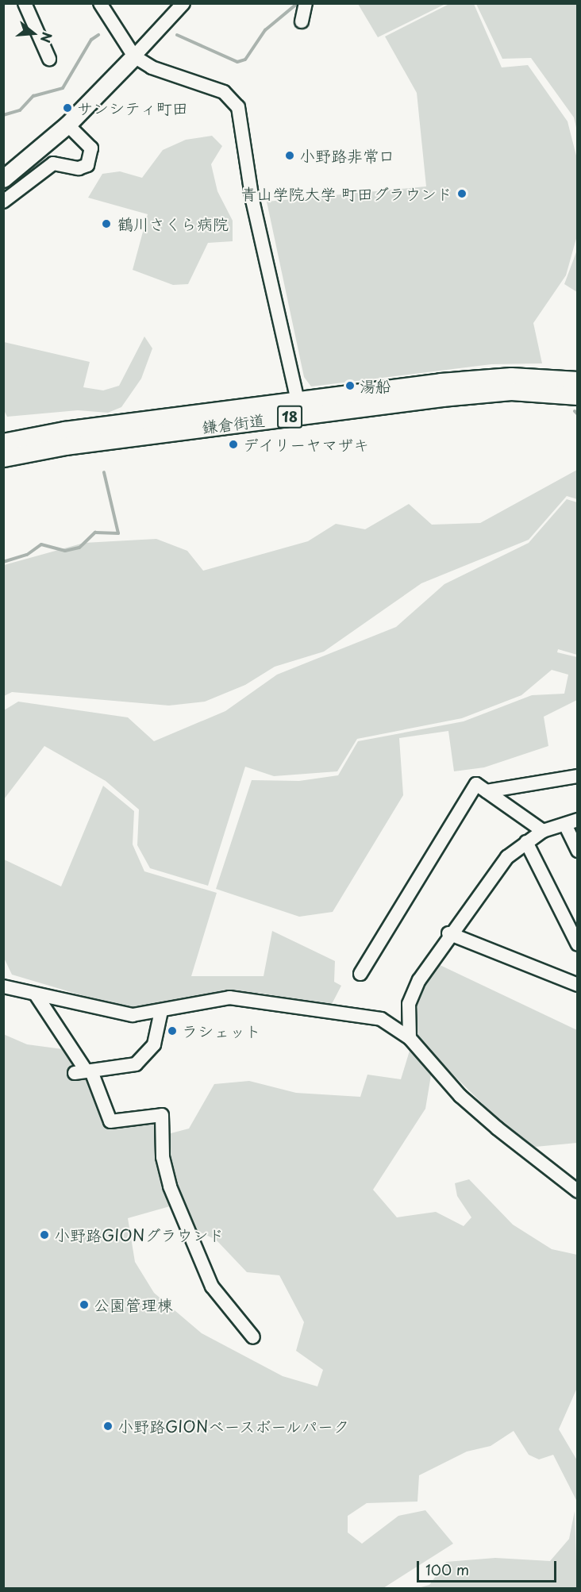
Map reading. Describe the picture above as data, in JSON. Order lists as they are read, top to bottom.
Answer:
{
  "streets": {
    "main road": ["18", "鎌倉街道"]
  },
  "places": [
    "サンシティ町田",
    "小野路非常口",
    "青山学院大学 町田グラウンド",
    "鶴川さくら病院",
    "湯船",
    "デイリーヤマザキ",
    "ラシェット",
    "小野路GIONグラウンド",
    "公園管理棟",
    "小野路GIONベースボールパーク"
  ],
  "scale_bar": "100 m",
  "north": "right"
}
